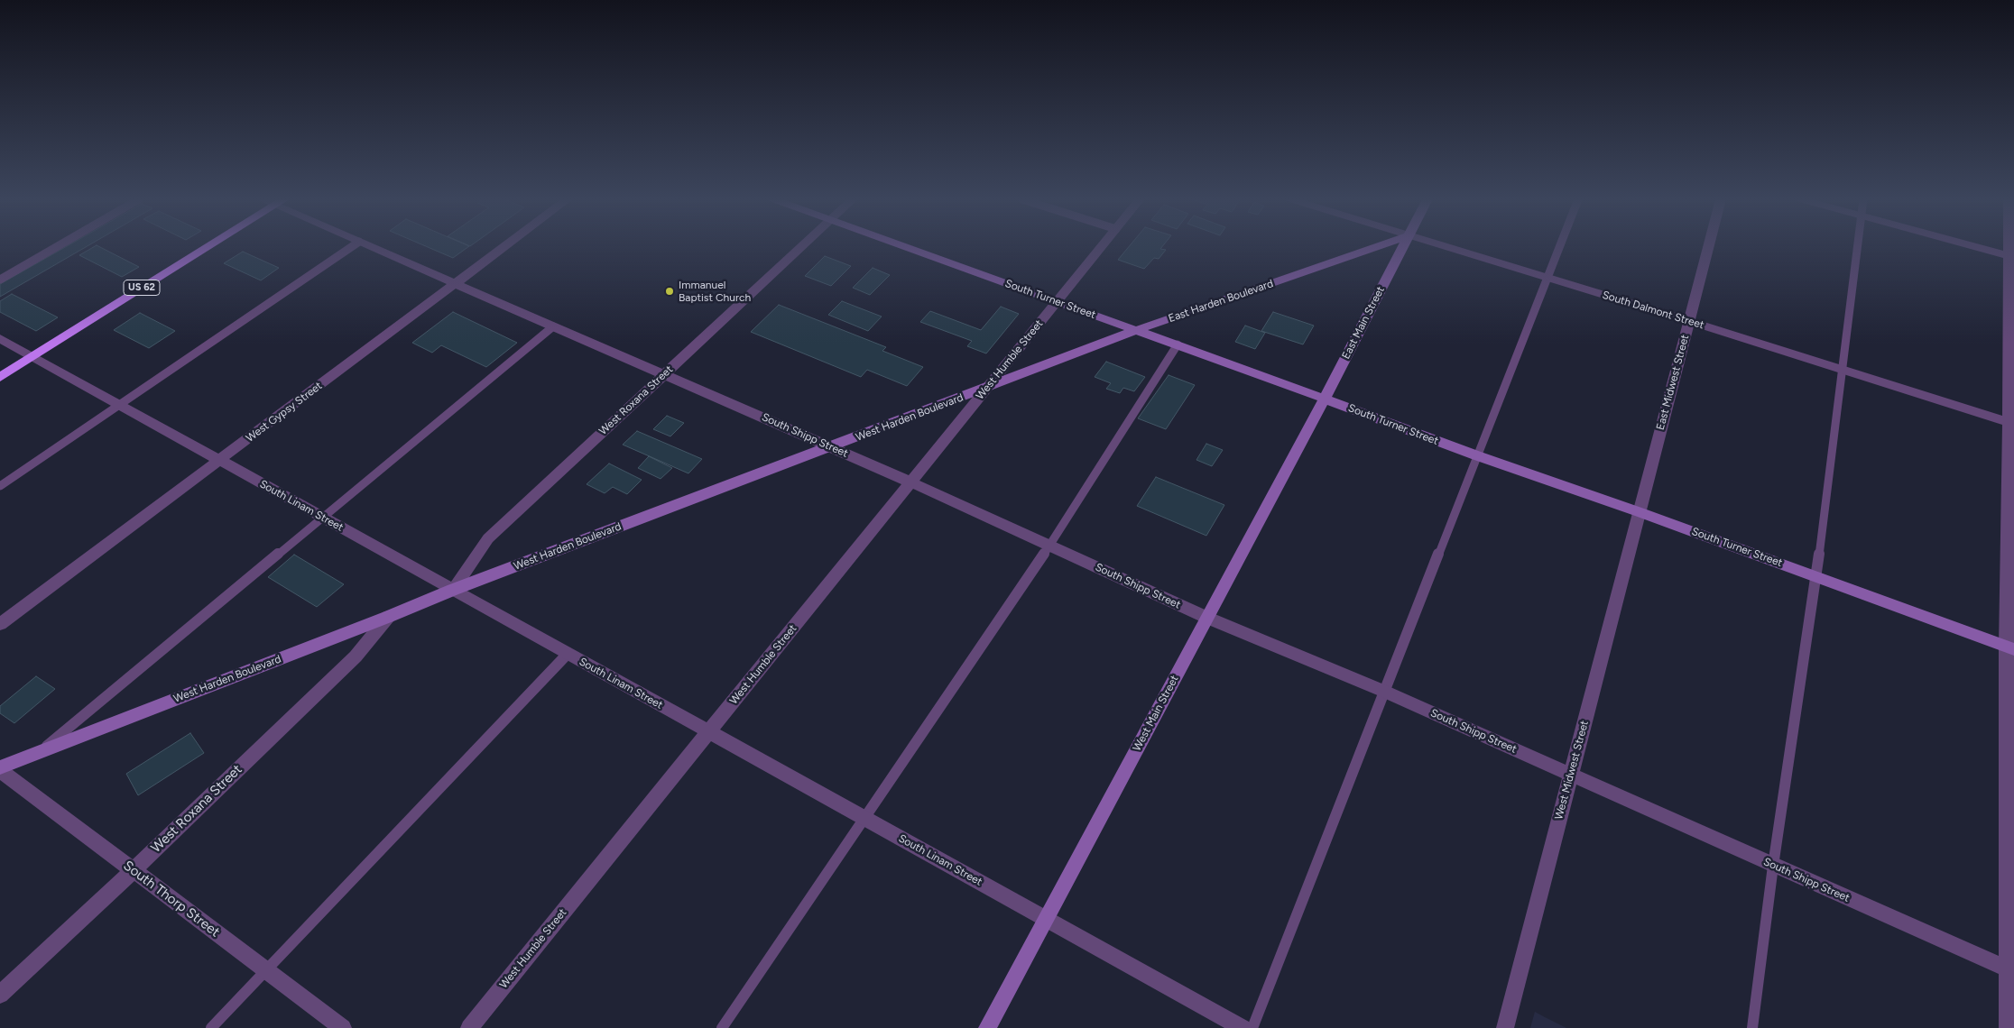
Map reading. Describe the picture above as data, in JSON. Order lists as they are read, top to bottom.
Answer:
{
  "streets": {
    "highway": ["US 62"],
    "street": [
      "South Turner Street",
      "East Harden Boulevard",
      "South Dalmont Street",
      "East Main Street",
      "West Humble Street",
      "East Midwest Street",
      "West Roxana Street",
      "West Gypsy Street",
      "West Harden Boulevard",
      "South Shipp Street",
      "South Linam Street",
      "West Main Street",
      "West Midwest Street",
      "South Thorp Street"
    ]
  },
  "crossings": [
    ["US 62", "South Linam Street"],
    ["South Turner Street", "East Harden Boulevard"],
    ["South Turner Street", "East Main Street"],
    ["South Turner Street", "West Humble Street"],
    ["South Turner Street", "East Midwest Street"],
    ["South Turner Street", "West Harden Boulevard"],
    ["South Turner Street", "West Main Street"],
    ["South Turner Street", "West Midwest Street"],
    ["East Harden Boulevard", "West Harden Boulevard"],
    ["South Dalmont Street", "East Midwest Street"],
    ["East Main Street", "West Main Street"],
    ["West Humble Street", "West Harden Boulevard"],
    ["West Humble Street", "South Shipp Street"],
    ["West Humble Street", "South Linam Street"],
    ["East Midwest Street", "West Midwest Street"],
    ["West Roxana Street", "West Harden Boulevard"],
    ["West Roxana Street", "South Shipp Street"],
    ["West Roxana Street", "South Linam Street"],
    ["West Roxana Street", "South Thorp Street"],
    ["West Gypsy Street", "South Shipp Street"],
    ["West Gypsy Street", "South Linam Street"],
    ["West Harden Boulevard", "South Shipp Street"],
    ["West Harden Boulevard", "South Linam Street"],
    ["West Harden Boulevard", "South Thorp Street"],
    ["South Shipp Street", "West Main Street"],
    ["South Shipp Street", "West Midwest Street"],
    ["South Linam Street", "West Main Street"]
  ],
  "places": ["Immanuel Baptist Church"]
}
